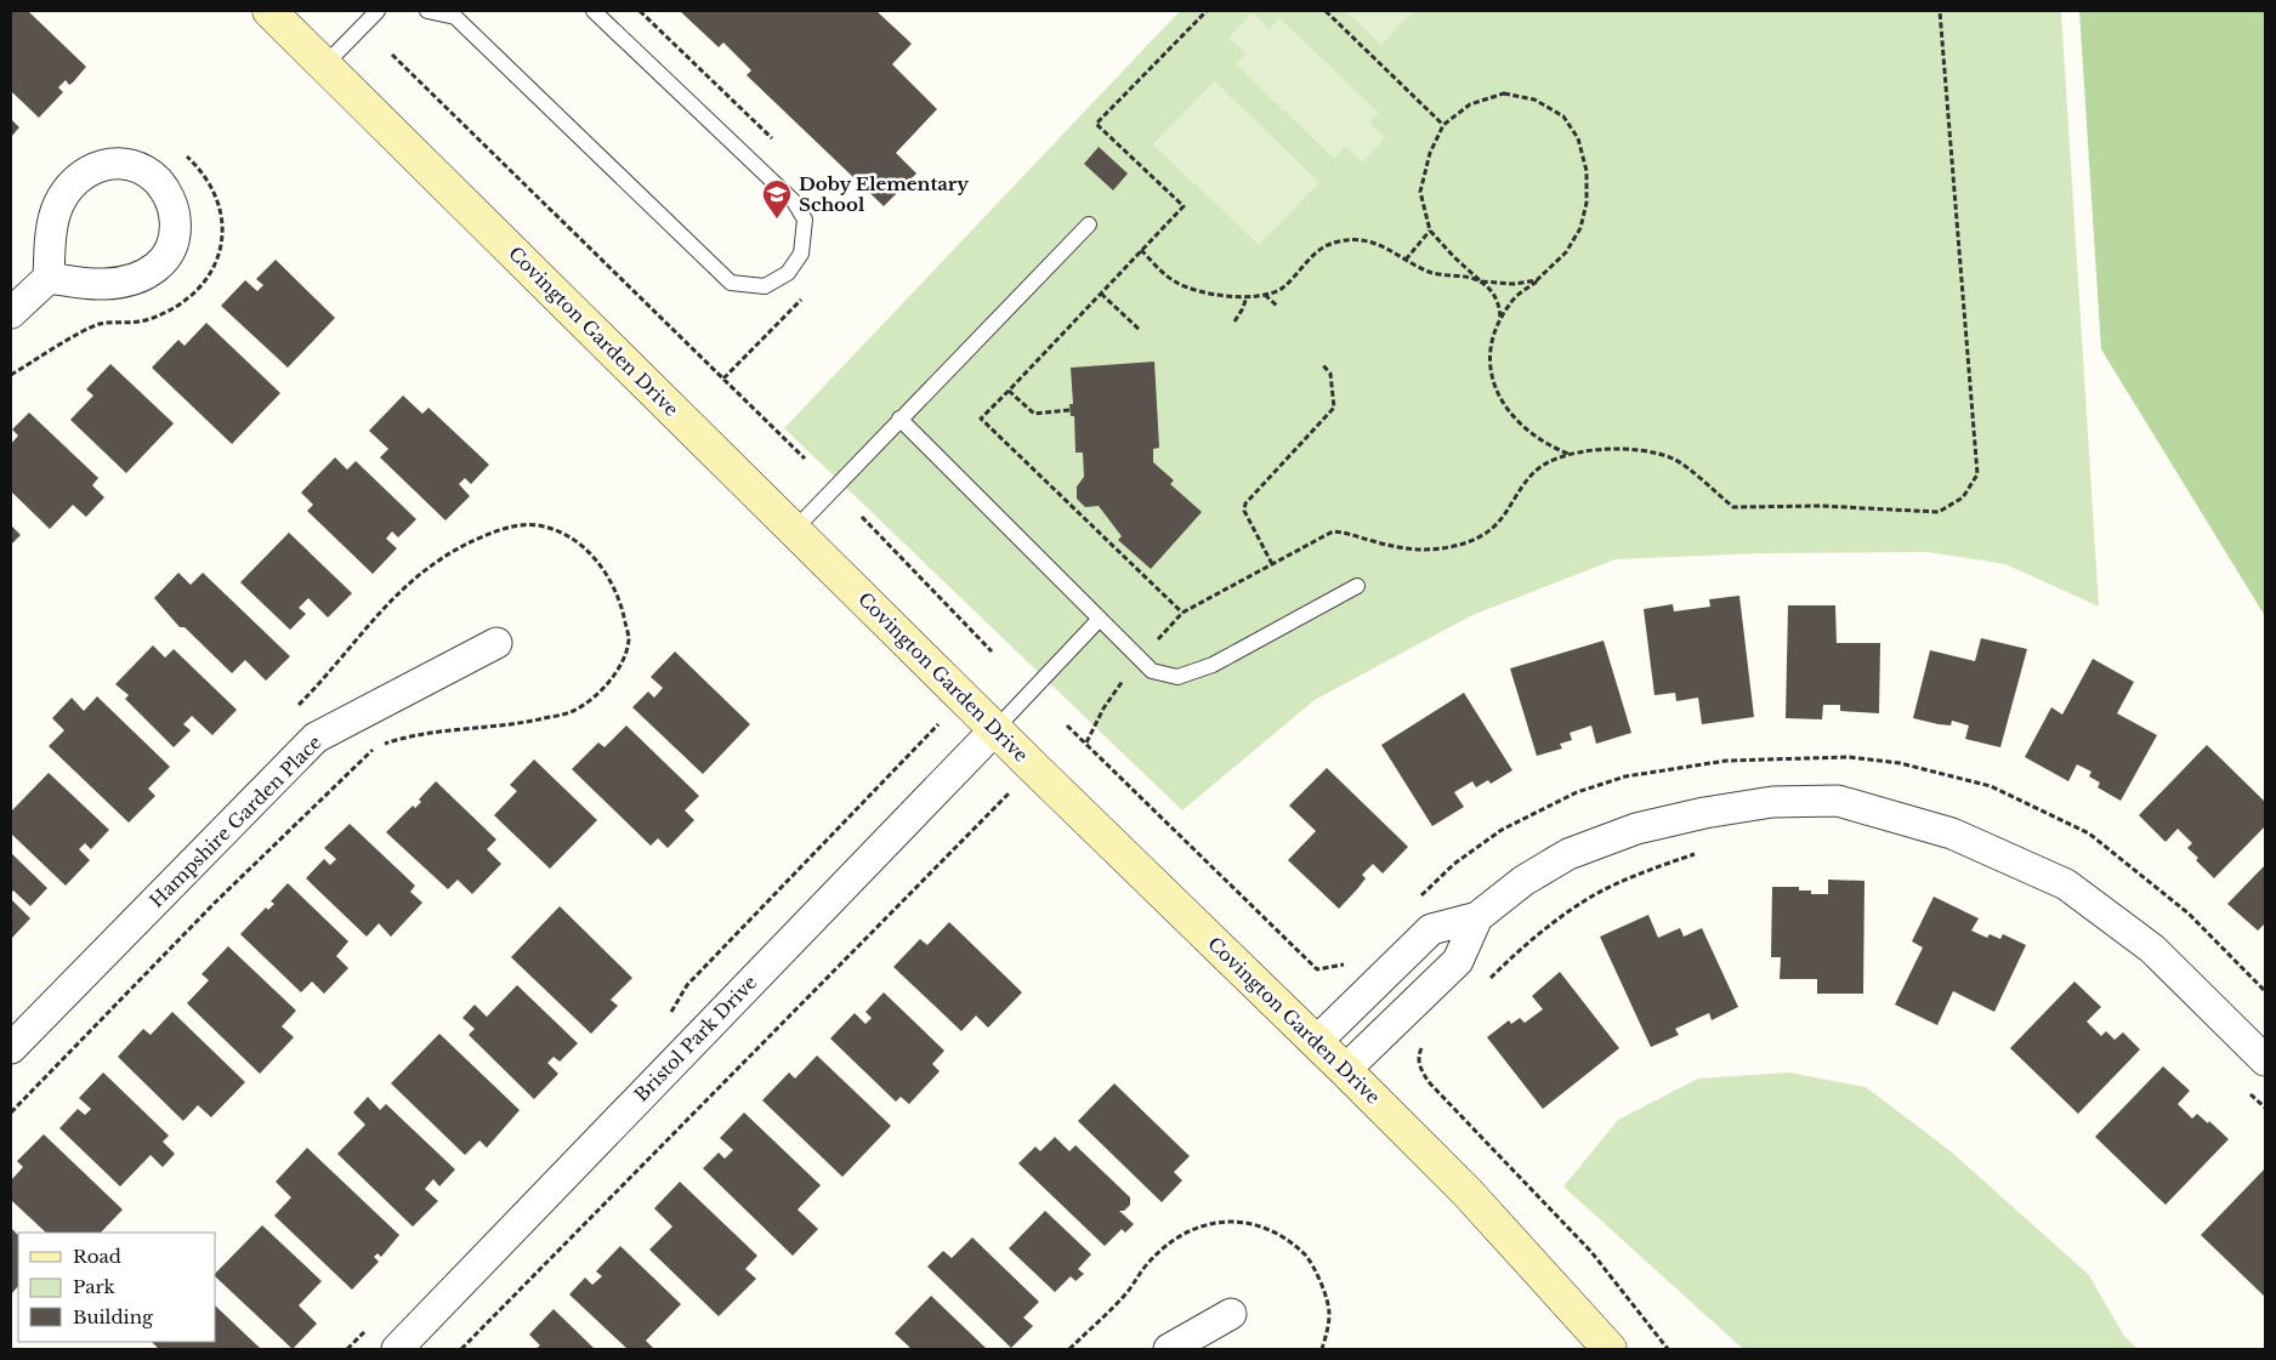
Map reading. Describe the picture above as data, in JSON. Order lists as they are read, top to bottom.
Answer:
{
  "streets": {
    "street": ["Covington Garden Drive", "Hampshire Garden Place", "Bristol Park Drive"]
  },
  "crossings": [
    ["Covington Garden Drive", "Bristol Park Drive"]
  ],
  "places": {
    "school or university": ["Doby Elementary School"]
  },
  "legend": ["Road", "Park", "Building"]
}
